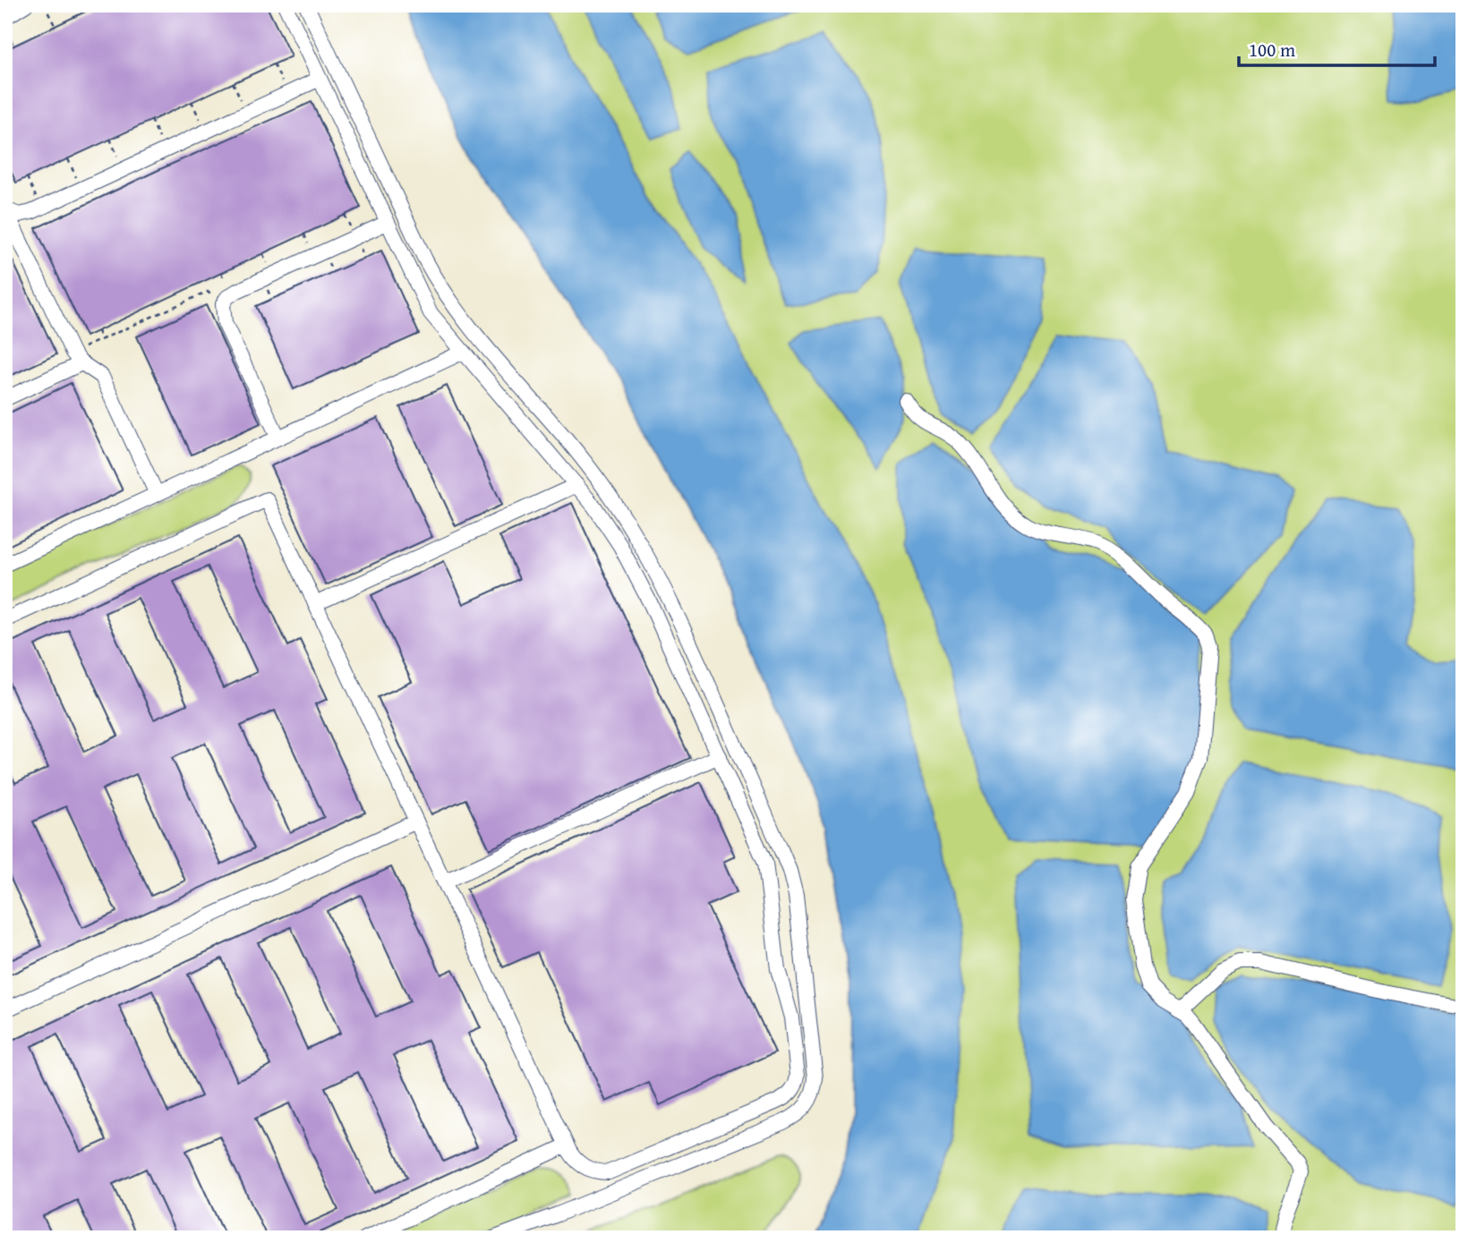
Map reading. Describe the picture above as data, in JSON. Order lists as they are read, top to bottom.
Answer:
{
  "scale_bar": "100 m"
}
